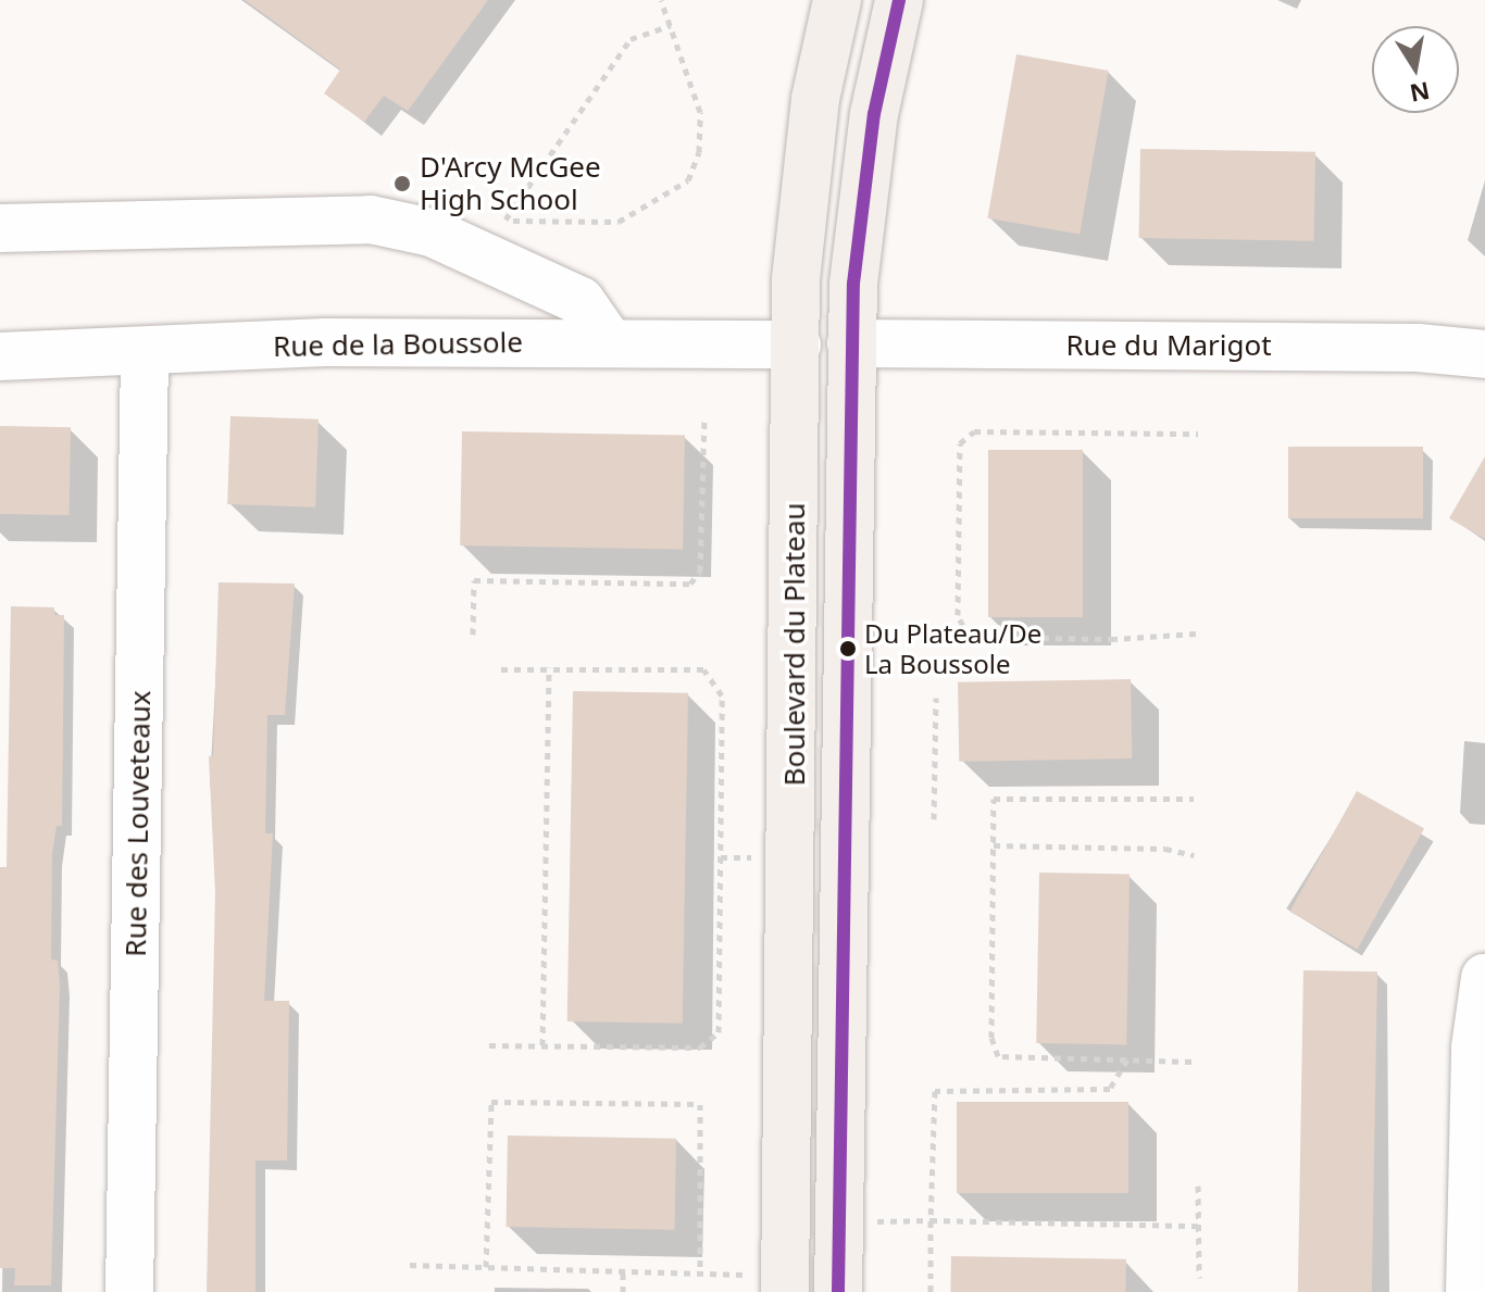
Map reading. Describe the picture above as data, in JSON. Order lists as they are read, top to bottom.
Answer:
{
  "streets": {
    "main road": ["Boulevard du Plateau"],
    "street": ["Rue de la Boussole", "Rue du Marigot", "Rue des Louveteaux"]
  },
  "crossings": [
    ["Rue de la Boussole", "Boulevard du Plateau"],
    ["Rue de la Boussole", "Rue des Louveteaux"],
    ["Rue du Marigot", "Boulevard du Plateau"]
  ],
  "places": ["D'Arcy McGee High School", "Du Plateau/De La Boussole"],
  "north": "bottom"
}
